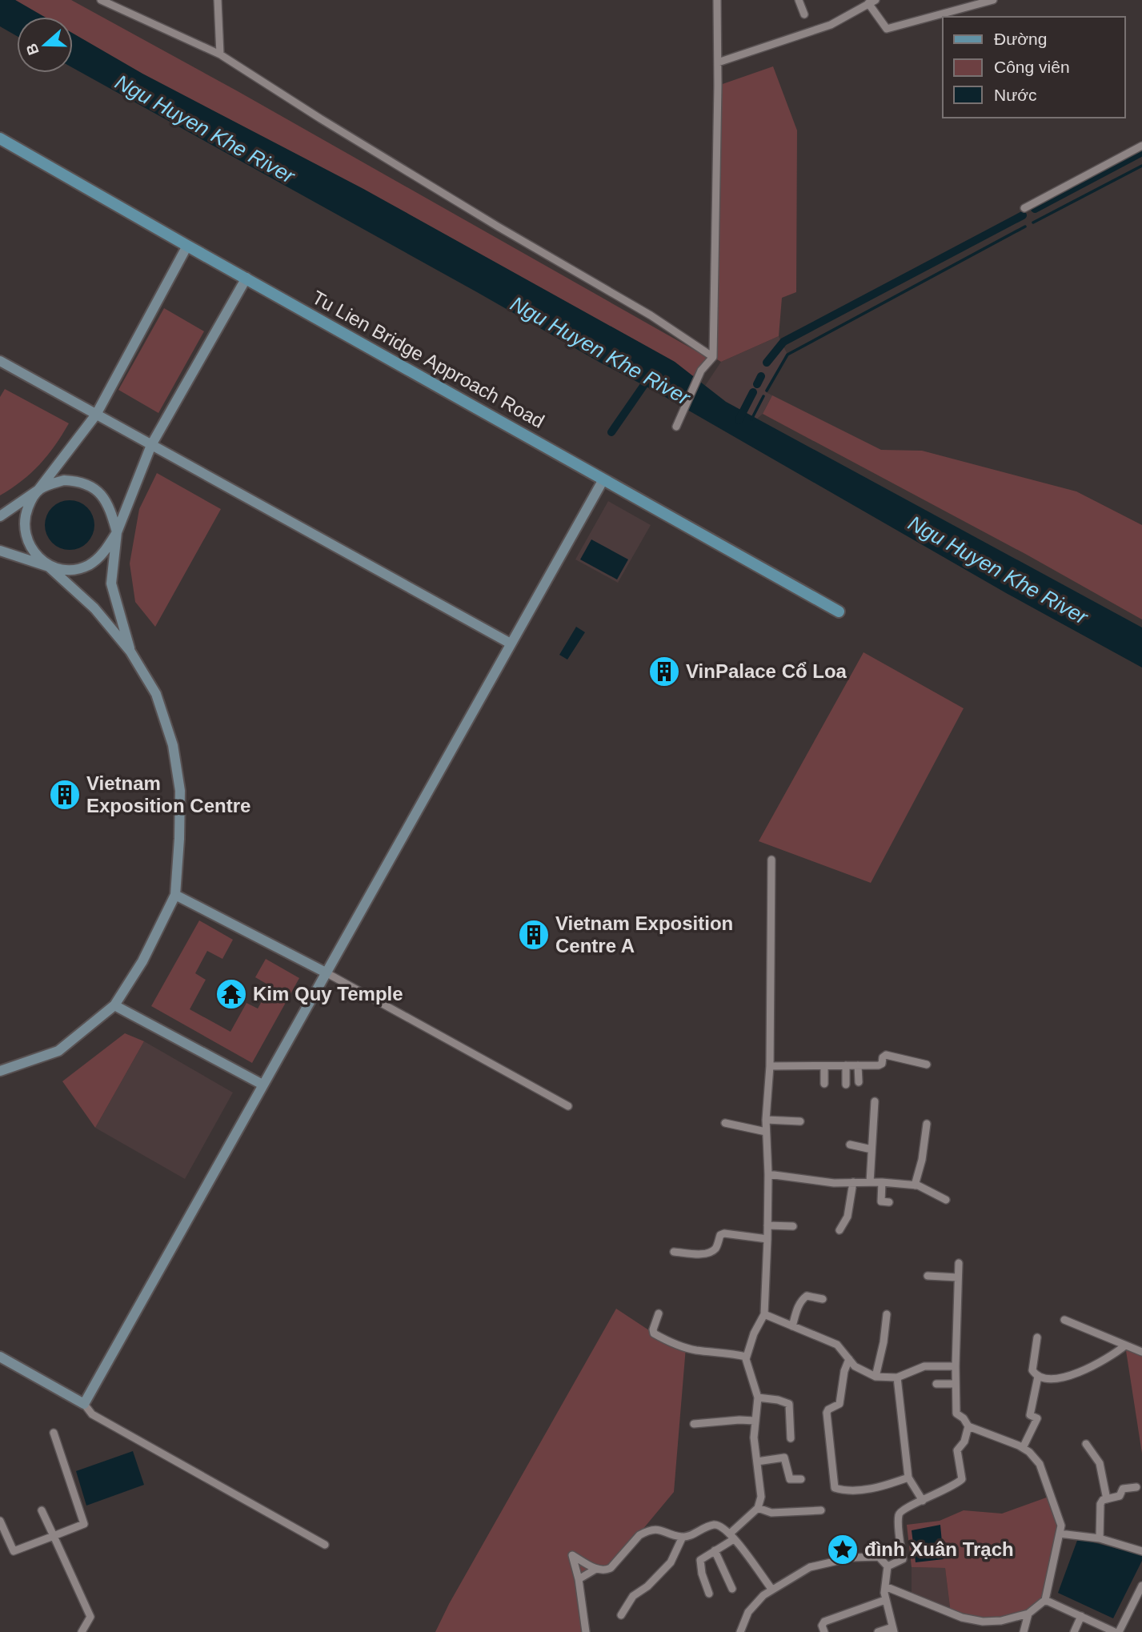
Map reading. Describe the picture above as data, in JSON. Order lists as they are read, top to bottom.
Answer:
{
  "streets": {
    "main road": ["Tu Lien Bridge Approach Road"]
  },
  "water": ["Ngu Huyen Khe River"],
  "places": {
    "building": ["VinPalace Cổ Loa", "Vietnam Exposition Centre", "Vietnam Exposition Centre A"],
    "temple": ["Kim Quy Temple"],
    "place": ["đình Xuân Trạch"]
  },
  "legend": ["Đường", "Công viên", "Nước"],
  "north": "left"
}
